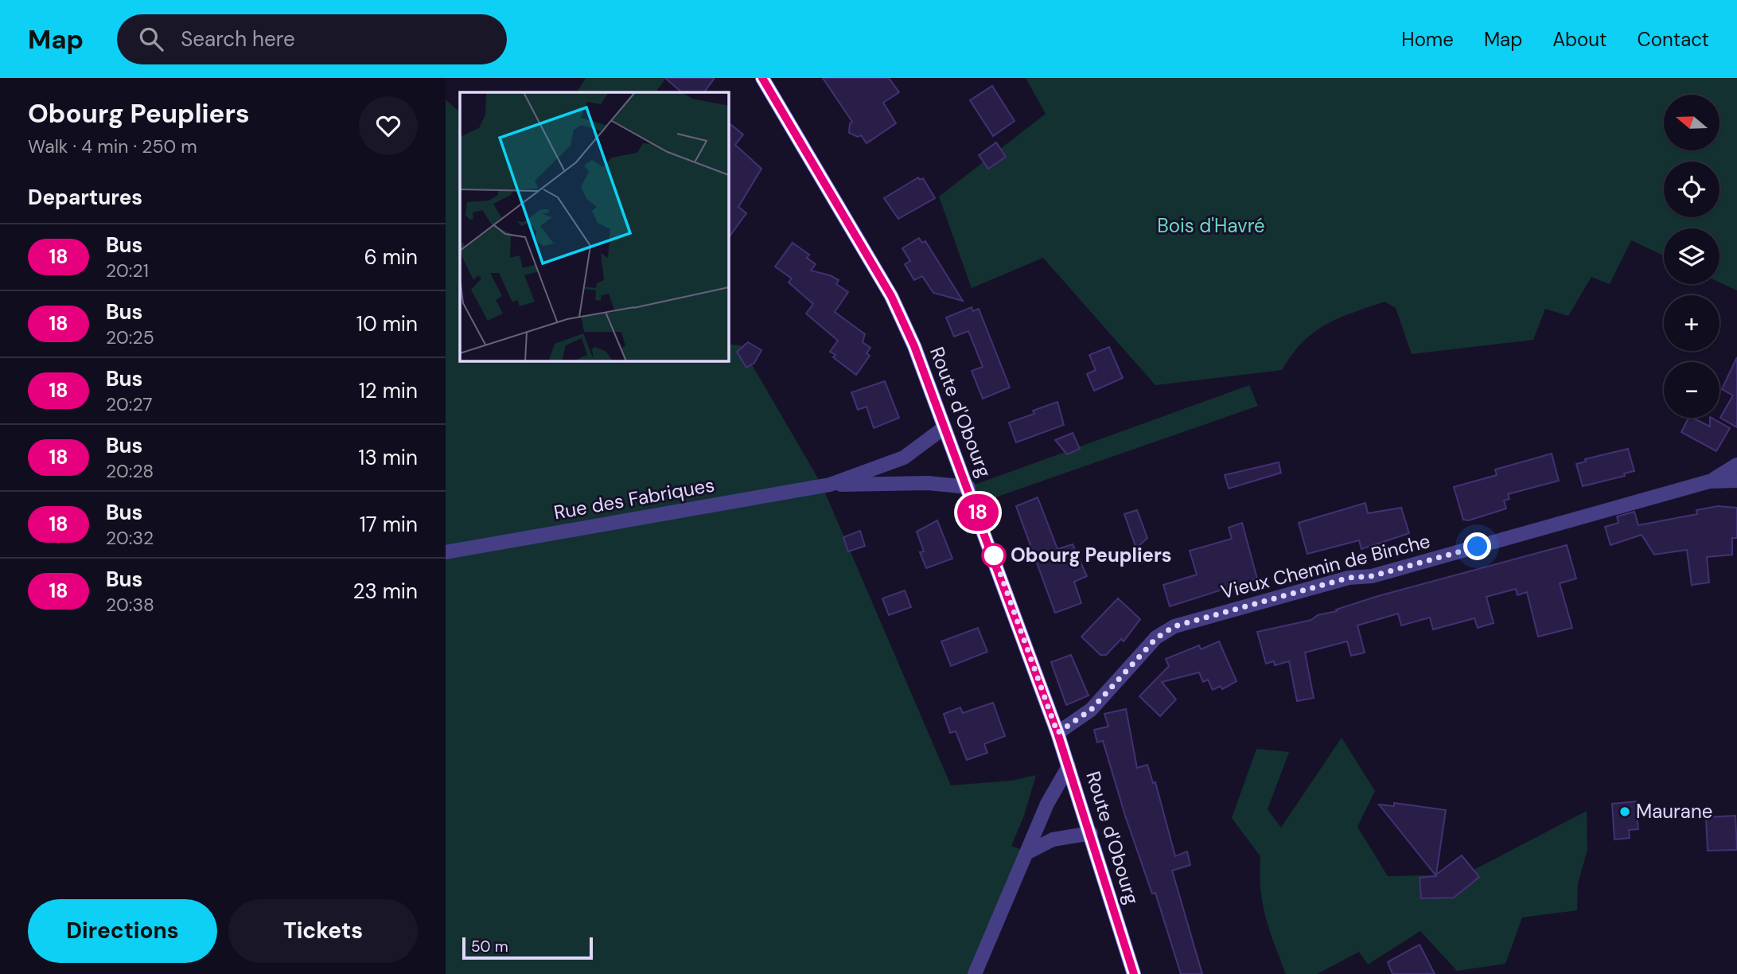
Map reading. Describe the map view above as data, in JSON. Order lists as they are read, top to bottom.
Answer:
{
  "streets": {
    "main road": ["Route d'Obourg"],
    "street": ["Rue des Fabriques", "Vieux Chemin de Binche"]
  },
  "crossings": [
    ["Route d'Obourg", "Rue des Fabriques"],
    ["Route d'Obourg", "Vieux Chemin de Binche"]
  ],
  "parks": ["Bois d'Havré"],
  "places": ["Obourg Peupliers", "Maurane"],
  "lines": ["bus line 18"],
  "scale_bar": "50 m",
  "north": "left",
  "page": {
    "header": "Map",
    "search": "Search here",
    "nav": [
      "Home",
      "Map",
      "About",
      "Contact"
    ],
    "heading": [
      ["Obourg Peupliers", "Walk · 4 min · 250 m"],
      "Departures"
    ],
    "on_map": "18",
    "map_buttons": ["+", "−"],
    "list": [
      {
        "mark": "18",
        "name": "Bus",
        "note": "20:21",
        "value": "6 min"
      },
      {
        "mark": "18",
        "name": "Bus",
        "note": "20:25",
        "value": "10 min"
      },
      {
        "mark": "18",
        "name": "Bus",
        "note": "20:27",
        "value": "12 min"
      },
      {
        "mark": "18",
        "name": "Bus",
        "note": "20:28",
        "value": "13 min"
      },
      {
        "mark": "18",
        "name": "Bus",
        "note": "20:32",
        "value": "17 min"
      },
      {
        "mark": "18",
        "name": "Bus",
        "note": "20:38",
        "value": "23 min"
      }
    ],
    "buttons": ["Directions", "Tickets"],
    "scale": "50 m"
  }
}
